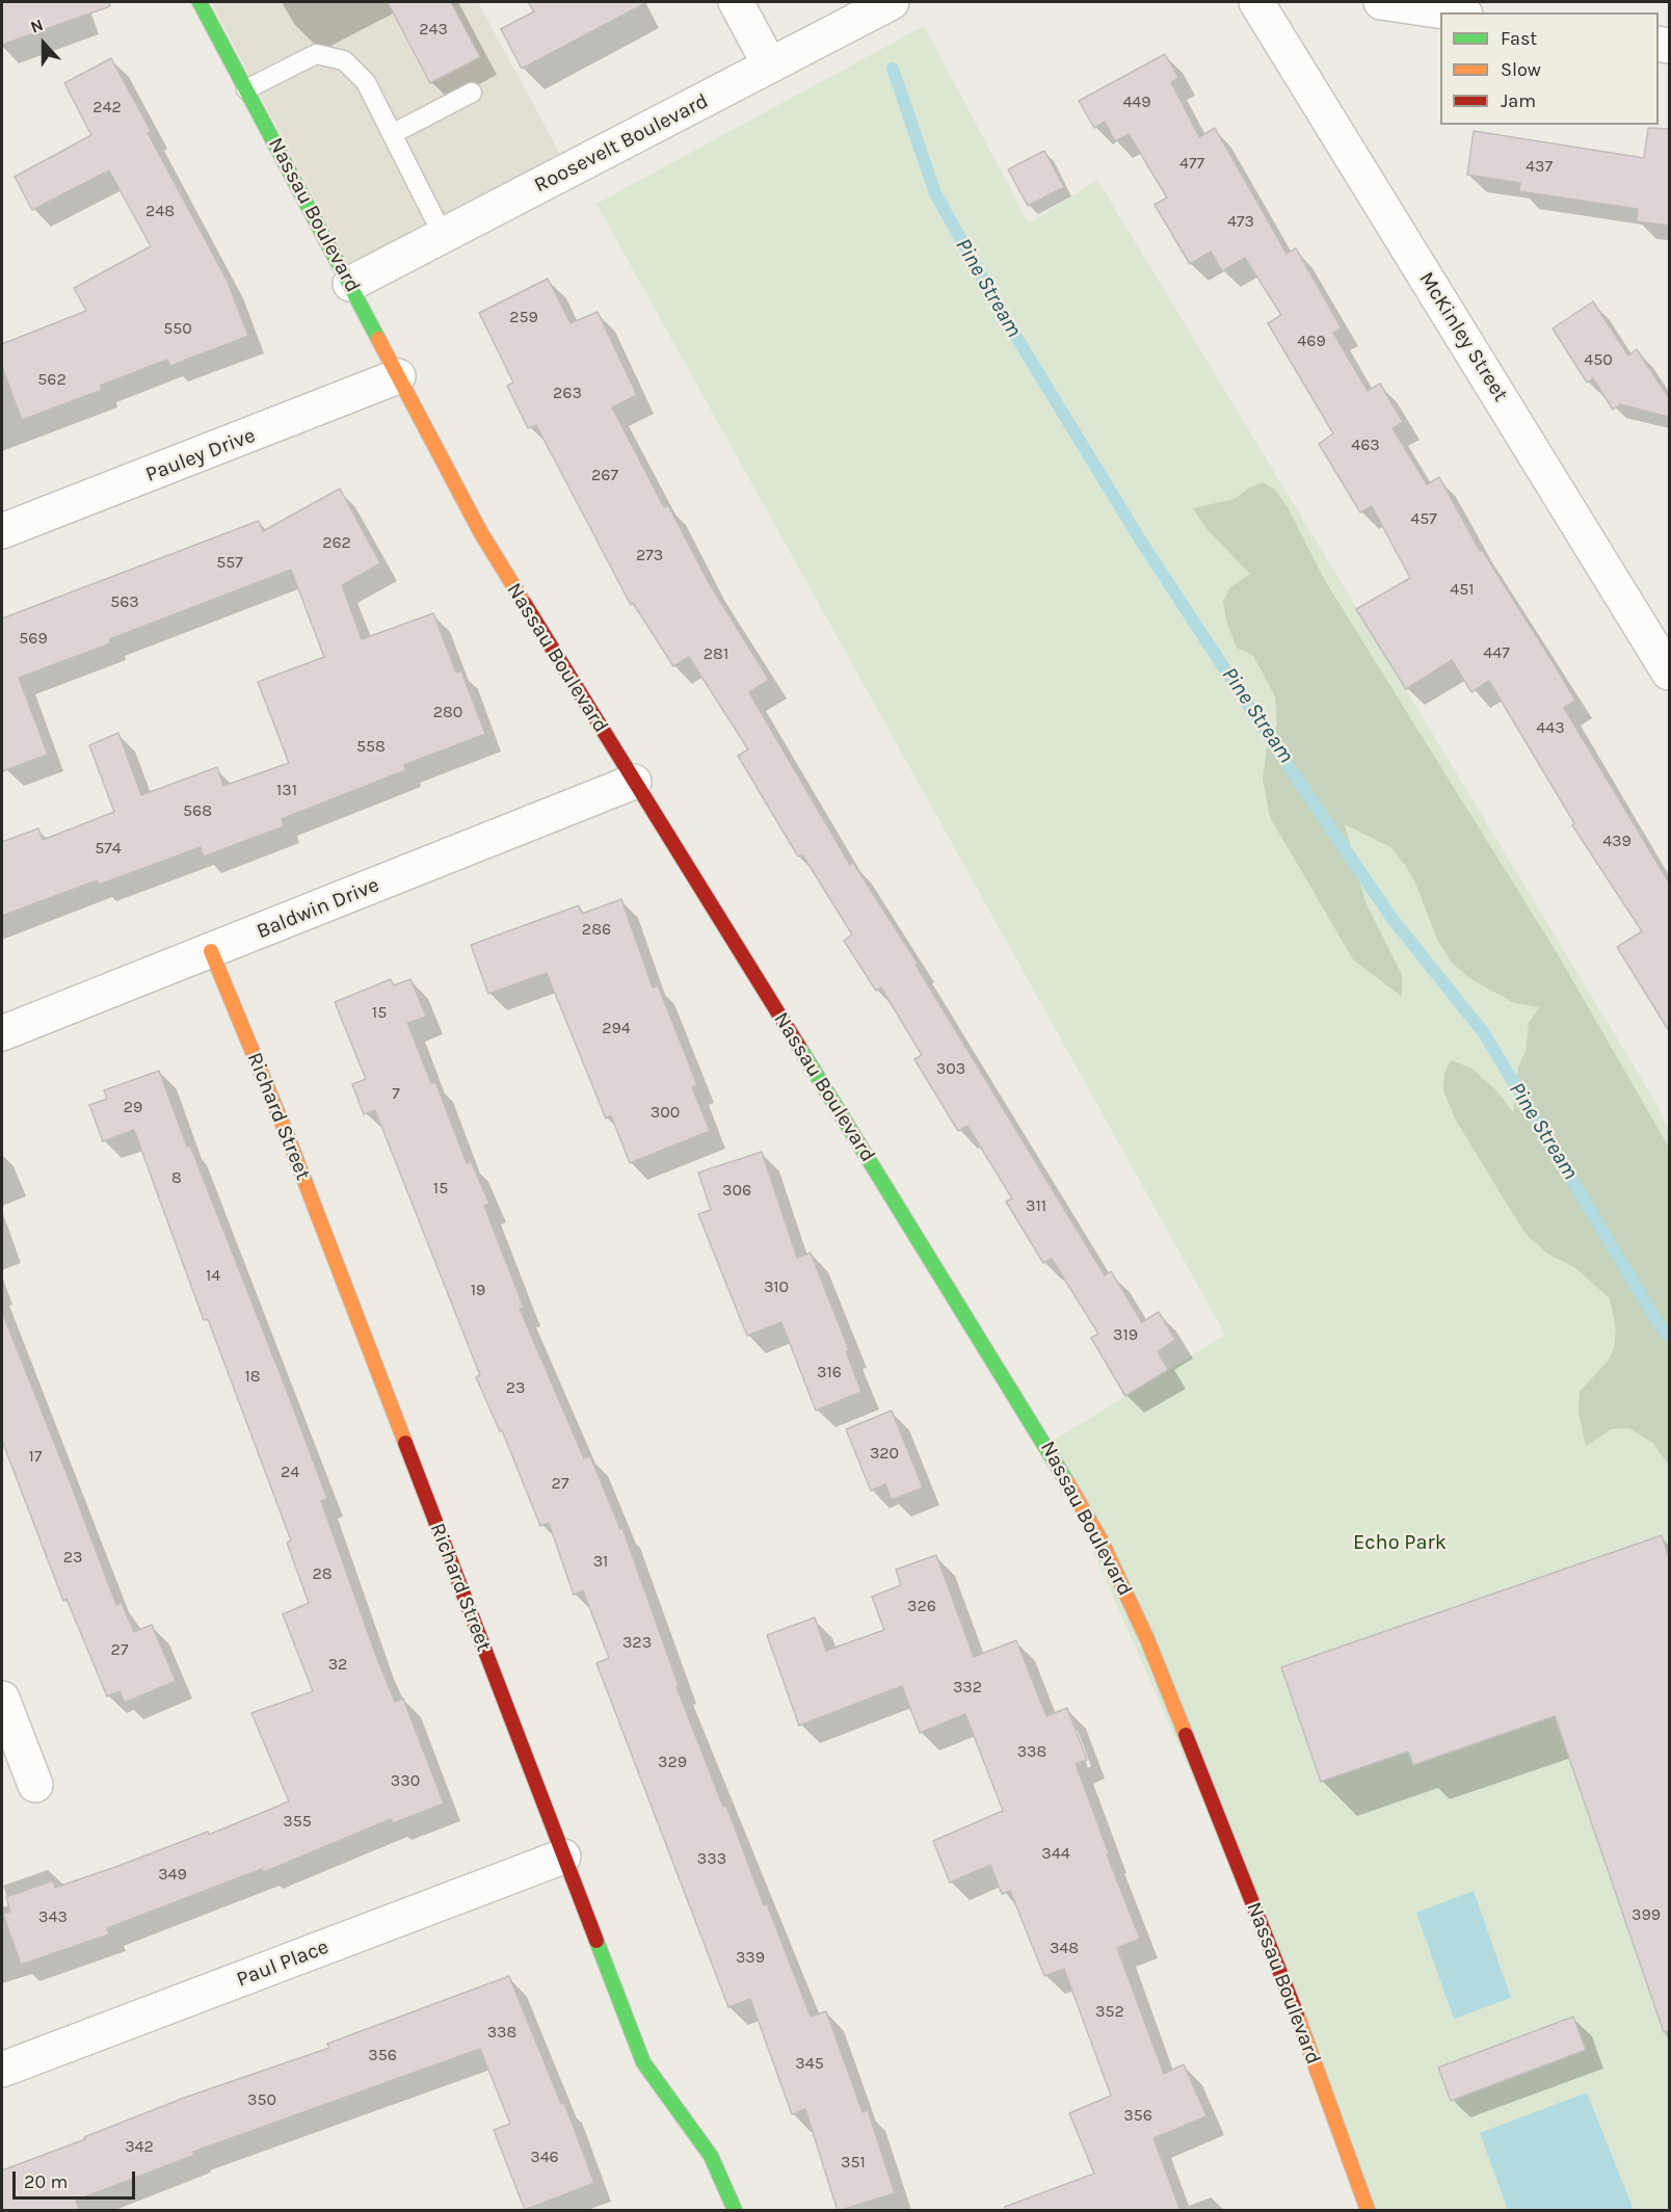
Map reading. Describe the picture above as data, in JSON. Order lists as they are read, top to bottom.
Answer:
{
  "streets": {
    "main road": ["Nassau Boulevard", "Richard Street"],
    "street": [
      "Roosevelt Boulevard",
      "McKinley Street",
      "Pauley Drive",
      "Baldwin Drive",
      "Paul Place"
    ]
  },
  "crossings": [
    ["Roosevelt Boulevard", "Nassau Boulevard"],
    ["Nassau Boulevard", "Pauley Drive"],
    ["Nassau Boulevard", "Baldwin Drive"],
    ["Baldwin Drive", "Richard Street"],
    ["Richard Street", "Paul Place"]
  ],
  "water": ["Pine Stream"],
  "parks": ["Echo Park"],
  "house_numbers": [
    "243",
    "449",
    "242",
    "477",
    "437",
    "248",
    "473",
    "259",
    "550",
    "469",
    "450",
    "562",
    "263",
    "463",
    "267",
    "457",
    "262",
    "273",
    "557",
    "451",
    "563",
    "569",
    "447",
    "281",
    "280",
    "443",
    "558",
    "131",
    "568",
    "439",
    "574",
    "286",
    "15",
    "294",
    "303",
    "7",
    "29",
    "300",
    "8",
    "15",
    "306",
    "311",
    "14",
    "310",
    "19",
    "319",
    "316",
    "18",
    "23",
    "320",
    "17",
    "24",
    "27",
    "23",
    "31",
    "28",
    "326",
    "323",
    "27",
    "32",
    "332",
    "338",
    "329",
    "330",
    "355",
    "344",
    "333",
    "349",
    "399",
    "343",
    "348",
    "339",
    "352",
    "338",
    "356",
    "345",
    "350",
    "356",
    "342",
    "346",
    "351"
  ],
  "legend": ["Fast", "Slow", "Jam"],
  "scale_bar": "20 m",
  "north": "top"
}
